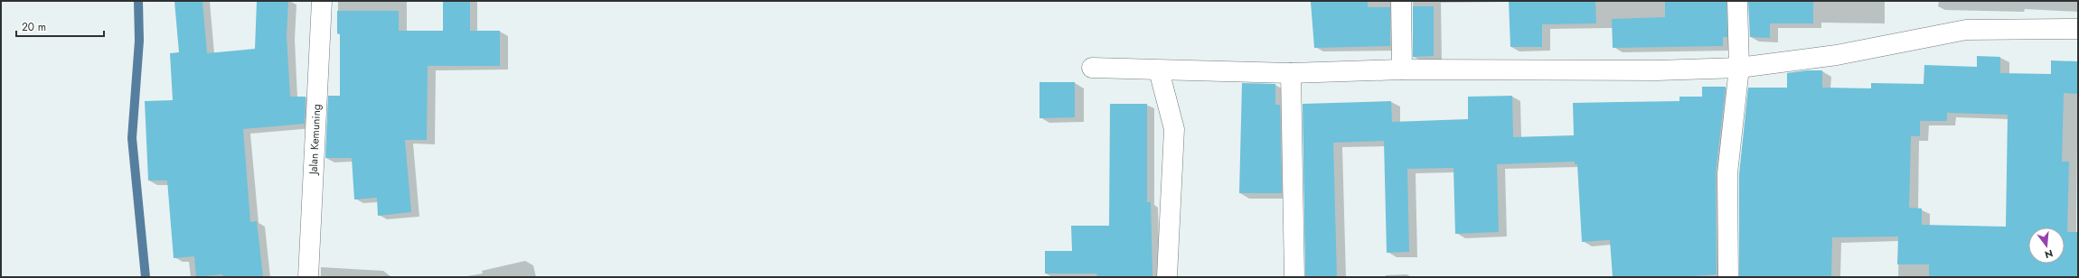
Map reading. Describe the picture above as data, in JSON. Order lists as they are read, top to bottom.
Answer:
{
  "streets": {
    "street": ["Jalan Kemuning"]
  },
  "scale_bar": "20 m",
  "north": "bottom"
}
